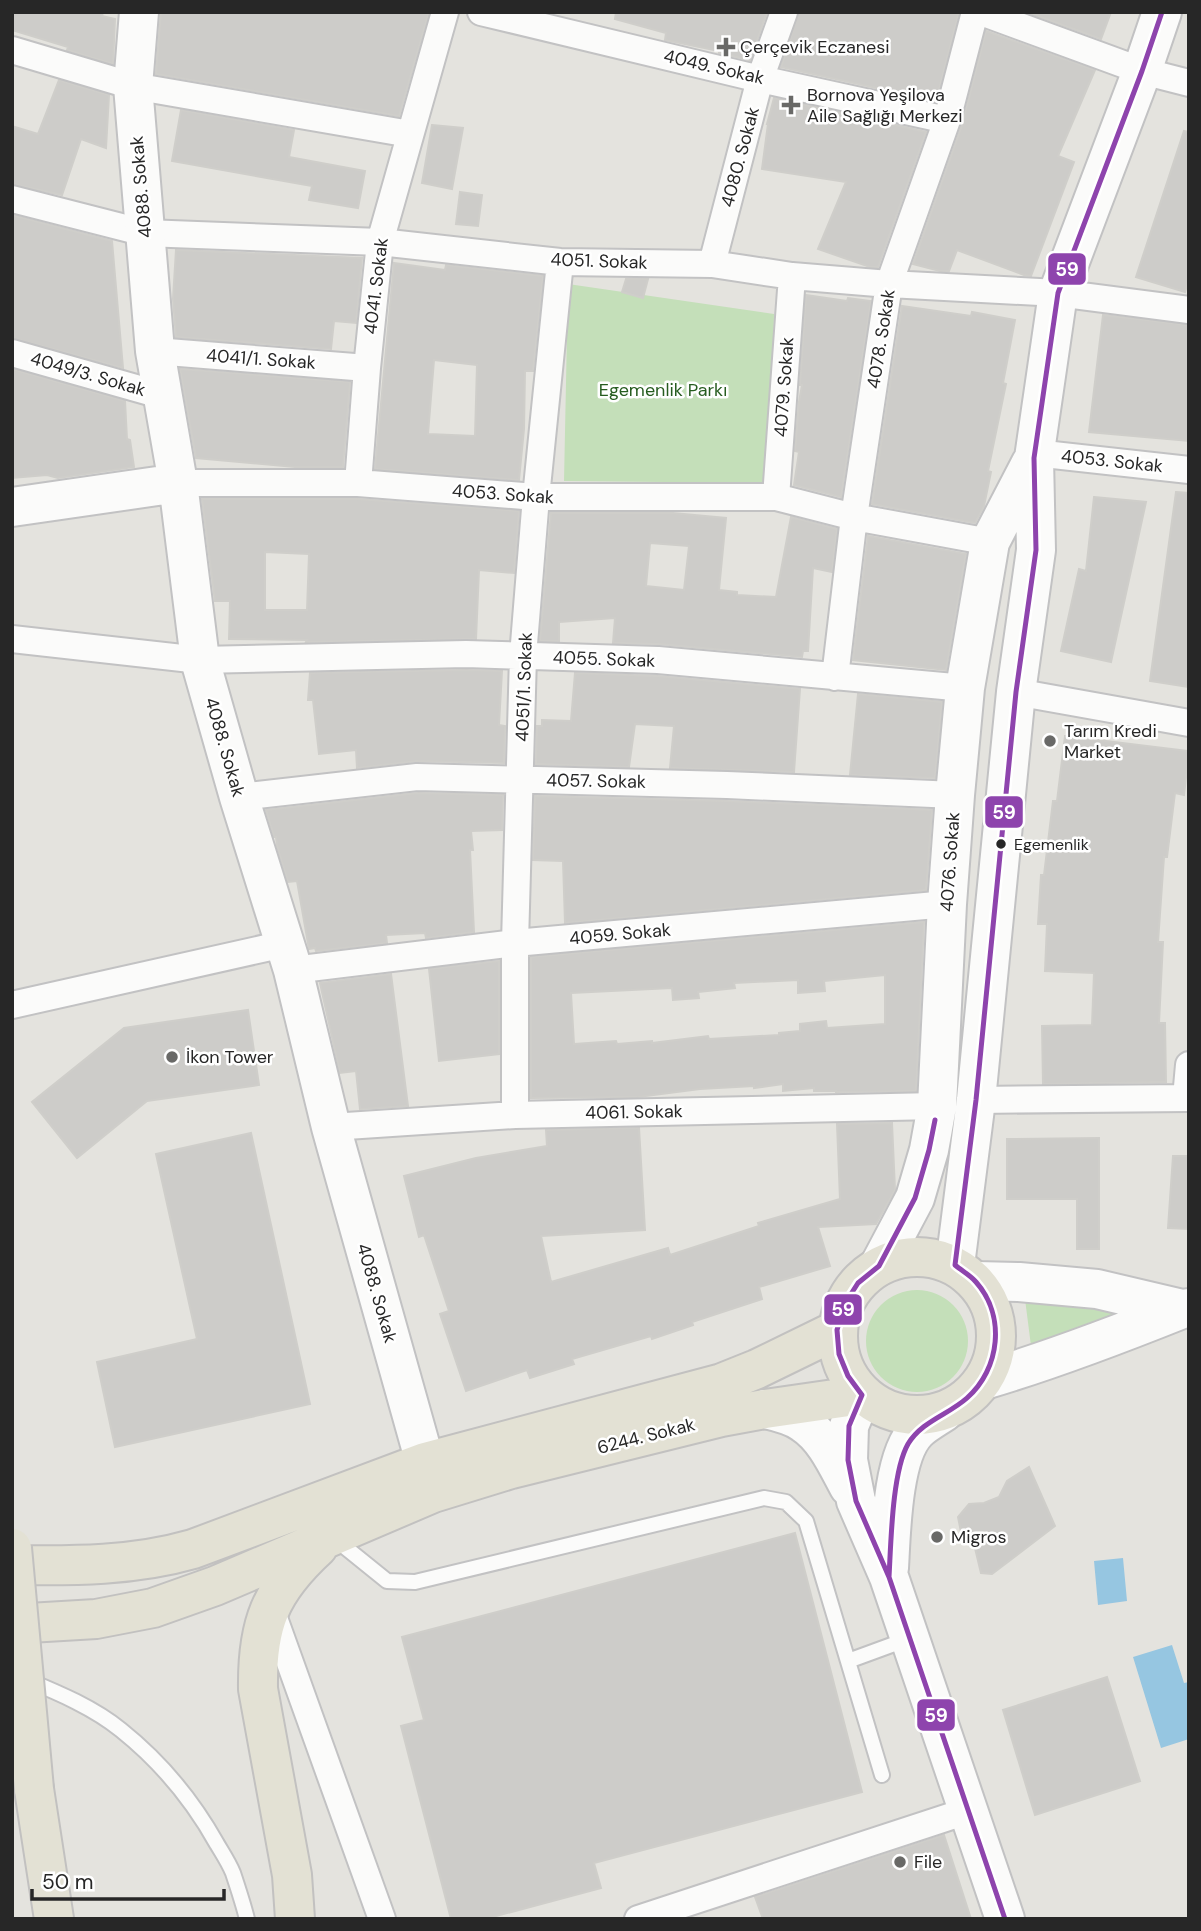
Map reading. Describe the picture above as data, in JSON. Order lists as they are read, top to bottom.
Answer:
{
  "streets": {
    "main road": [
      "4088. Sokak",
      "4053. Sokak",
      "4076. Sokak",
      "6244. Sokak"
    ],
    "street": [
      "4049. Sokak",
      "4080. Sokak",
      "4051. Sokak",
      "4041. Sokak",
      "4078. Sokak",
      "4041/1. Sokak",
      "4049/3. Sokak",
      "4079. Sokak",
      "4055. Sokak",
      "4051/1. Sokak",
      "4057. Sokak",
      "4059. Sokak",
      "4061. Sokak"
    ]
  },
  "crossings": [
    ["4049. Sokak", "4080. Sokak"],
    ["4049. Sokak", "4078. Sokak"],
    ["4080. Sokak", "4051. Sokak"],
    ["4088. Sokak", "4051. Sokak"],
    ["4088. Sokak", "4041/1. Sokak"],
    ["4088. Sokak", "4049/3. Sokak"],
    ["4088. Sokak", "4053. Sokak"],
    ["4088. Sokak", "4055. Sokak"],
    ["4088. Sokak", "4057. Sokak"],
    ["4088. Sokak", "4059. Sokak"],
    ["4088. Sokak", "4061. Sokak"],
    ["4088. Sokak", "6244. Sokak"],
    ["4051. Sokak", "4041. Sokak"],
    ["4051. Sokak", "4078. Sokak"],
    ["4051. Sokak", "4079. Sokak"],
    ["4051. Sokak", "4051/1. Sokak"],
    ["4051. Sokak", "4076. Sokak"],
    ["4041. Sokak", "4041/1. Sokak"],
    ["4041. Sokak", "4053. Sokak"],
    ["4078. Sokak", "4053. Sokak"],
    ["4078. Sokak", "4055. Sokak"],
    ["4079. Sokak", "4053. Sokak"],
    ["4053. Sokak", "4051/1. Sokak"],
    ["4053. Sokak", "4076. Sokak"],
    ["4055. Sokak", "4051/1. Sokak"],
    ["4055. Sokak", "4076. Sokak"],
    ["4051/1. Sokak", "4057. Sokak"],
    ["4051/1. Sokak", "4059. Sokak"],
    ["4051/1. Sokak", "4061. Sokak"],
    ["4057. Sokak", "4076. Sokak"],
    ["4076. Sokak", "4059. Sokak"],
    ["4076. Sokak", "4061. Sokak"],
    ["4076. Sokak", "6244. Sokak"]
  ],
  "parks": ["Egemenlik Parkı"],
  "places": {
    "health": ["Çerçevik Eczanesi", "Bornova Yeşilova Aile Sağlığı Merkezi"],
    "other": [
      "Tarım Kredi Market",
      "Egemenlik",
      "İkon Tower",
      "Migros",
      "File"
    ]
  },
  "lines": ["transit line 59"],
  "scale_bar": "50 m"
}
